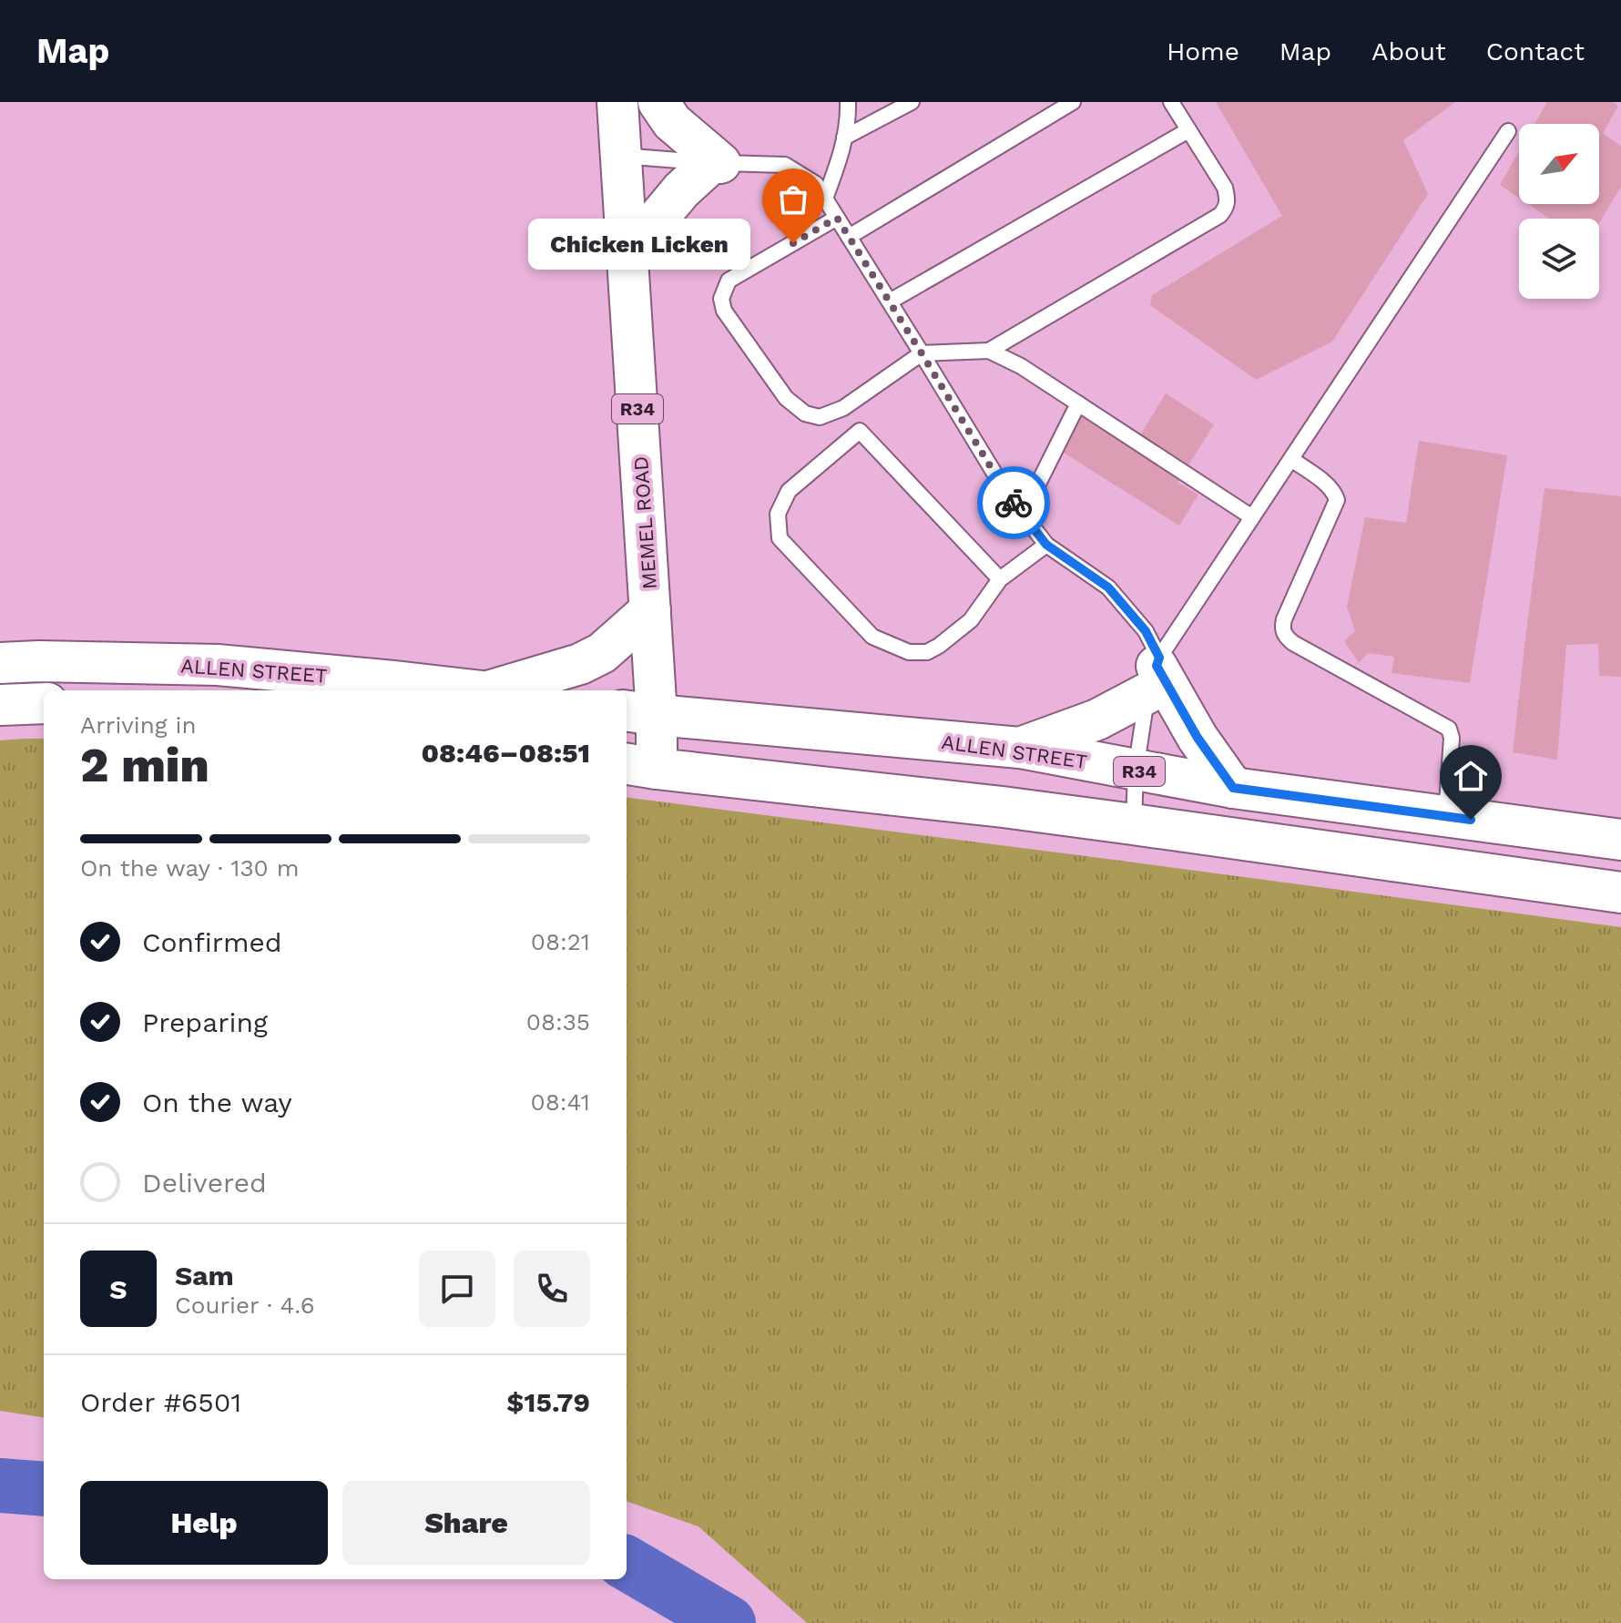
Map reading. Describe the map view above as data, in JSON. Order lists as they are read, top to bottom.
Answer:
{
  "streets": {
    "main road": ["R34", "MEMEL ROAD", "ALLEN STREET"]
  },
  "crossings": [
    ["R34", "MEMEL ROAD"],
    ["MEMEL ROAD", "ALLEN STREET"]
  ],
  "places": ["Chicken Licken"],
  "north": "top right",
  "page": {
    "header": "Map",
    "nav": [
      "Home",
      "Map",
      "About",
      "Contact"
    ],
    "bubble": "Chicken Licken",
    "heading": ["2 min", "Arriving in", "08:46–08:51"],
    "panel": [
      "Sam",
      "Courier · 4.6",
      "Order #6501",
      "$15.79"
    ],
    "bar": "On the way · 130 m",
    "list": [
      ["Confirmed", "08:21"],
      ["Preparing", "08:35"],
      ["On the way", "08:41"],
      "Delivered"
    ],
    "round": "S",
    "buttons": ["Help", "Share"]
  }
}
